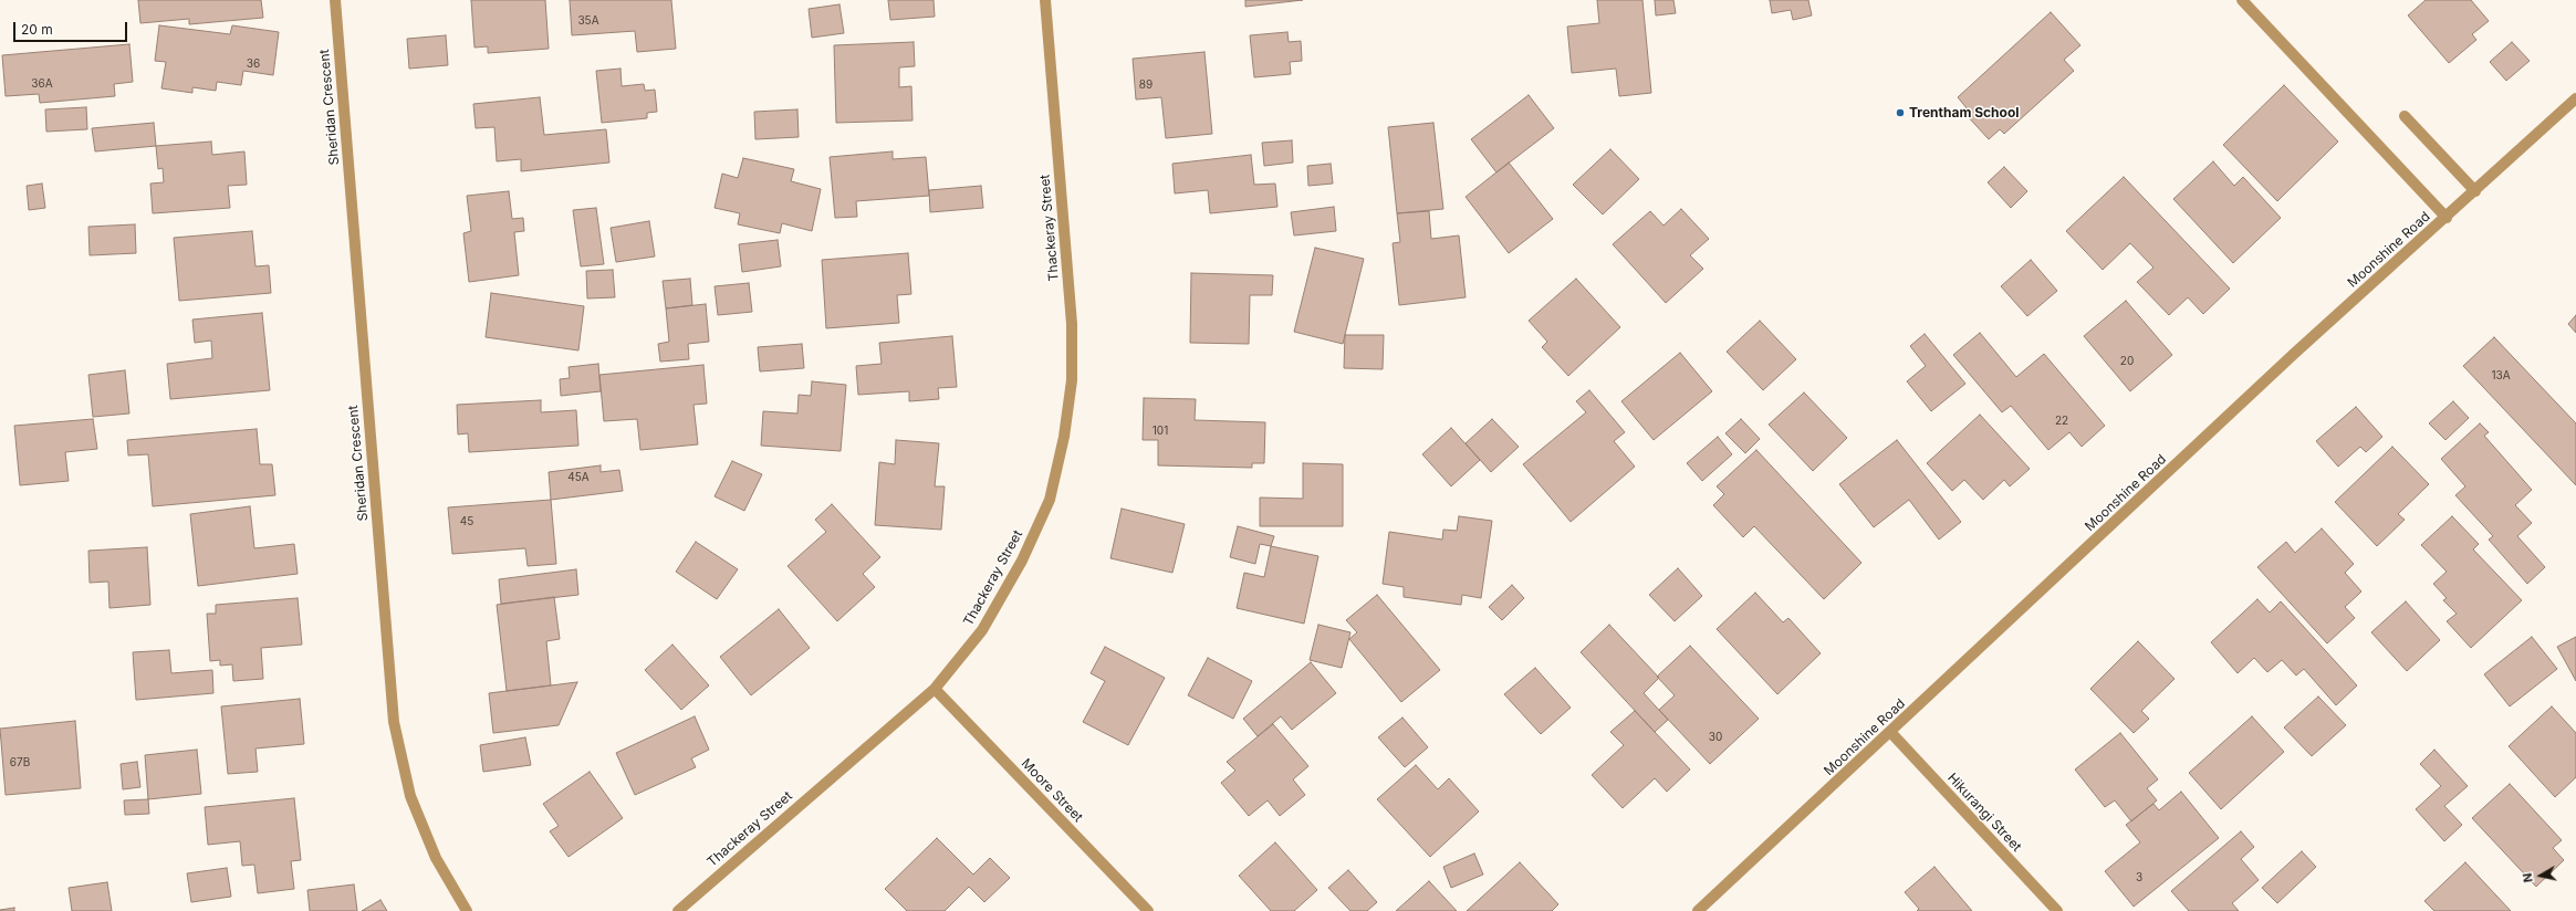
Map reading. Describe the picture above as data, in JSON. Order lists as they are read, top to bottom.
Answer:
{
  "streets": {
    "street": [
      "Sheridan Crescent",
      "Thackeray Street",
      "Moonshine Road",
      "Moore Street",
      "Hikurangi Street"
    ]
  },
  "crossings": [
    ["Thackeray Street", "Moore Street"],
    ["Moonshine Road", "Hikurangi Street"]
  ],
  "places": ["Trentham School"],
  "house_numbers": [
    "35A",
    "36",
    "36A",
    "89",
    "20",
    "13A",
    "22",
    "101",
    "45A",
    "45",
    "30",
    "67B",
    "3"
  ],
  "scale_bar": "20 m",
  "north": "left"
}
